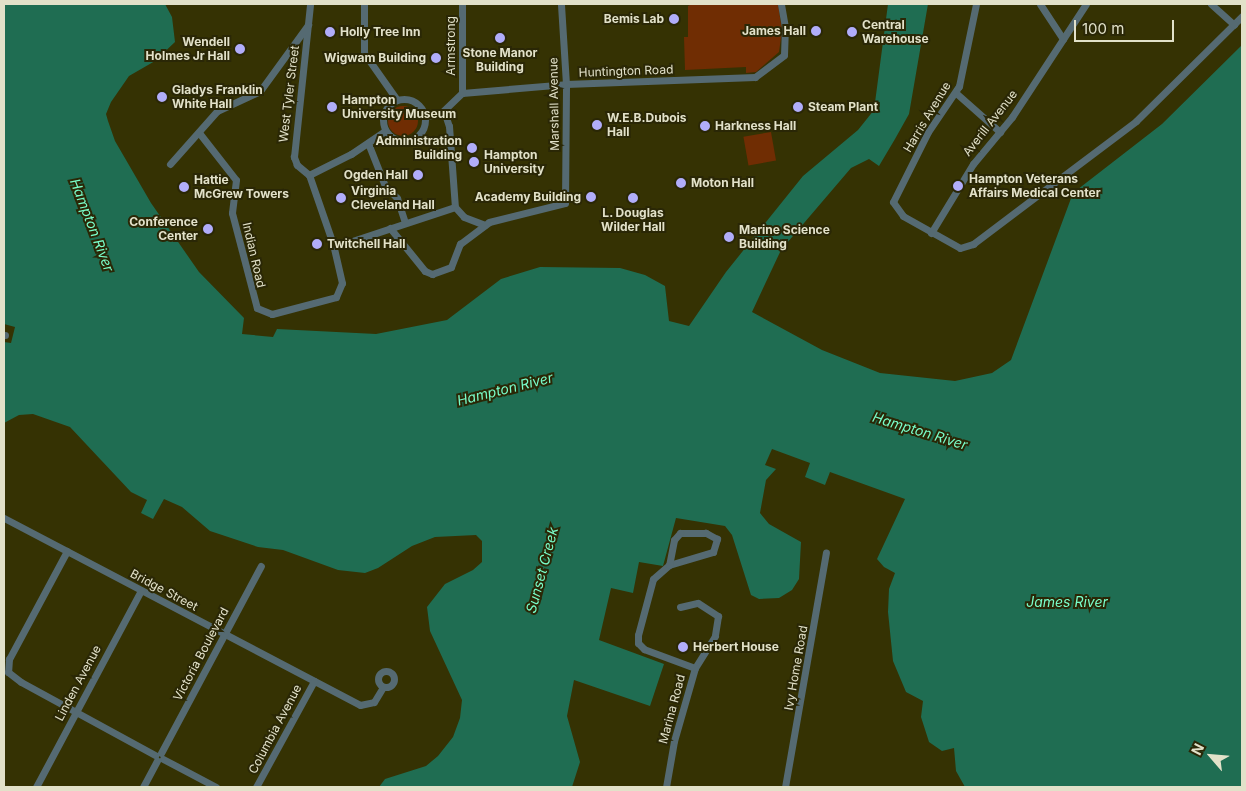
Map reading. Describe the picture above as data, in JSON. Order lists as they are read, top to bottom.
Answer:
{
  "streets": {
    "street": [
      "Armstrong",
      "Huntington Road",
      "West Tyler Street",
      "Marshall Avenue",
      "Harris Avenue",
      "Averill Avenue",
      "Indian Road",
      "Bridge Street",
      "Victoria Boulevard",
      "Ivy Home Road",
      "Linden Avenue",
      "Marina Road",
      "Columbia Avenue"
    ]
  },
  "crossings": [
    ["Armstrong", "Huntington Road"],
    ["Huntington Road", "Marshall Avenue"],
    ["West Tyler Street", "Indian Road"],
    ["Harris Avenue", "Averill Avenue"],
    ["Bridge Street", "Victoria Boulevard"],
    ["Bridge Street", "Linden Avenue"],
    ["Bridge Street", "Columbia Avenue"]
  ],
  "water": ["Hampton River", "Sunset Creek", "James River"],
  "places": [
    "Bemis Lab",
    "James Hall",
    "Holly Tree Inn",
    "Central Warehouse",
    "Stone Manor Building",
    "Wendell Holmes Jr Hall",
    "Wigwam Building",
    "Gladys Franklin White Hall",
    "Hampton University Museum",
    "Steam Plant",
    "W.E.B.Dubois Hall",
    "Harkness Hall",
    "Administration Building",
    "Hampton University",
    "Ogden Hall",
    "Moton Hall",
    "Hampton Veterans Affairs Medical Center",
    "Hattie McGrew Towers",
    "Academy Building",
    "Virginia Cleveland Hall",
    "L. Douglas Wilder Hall",
    "Conference Center",
    "Marine Science Building",
    "Twitchell Hall",
    "Herbert House"
  ],
  "scale_bar": "100 m",
  "north": "top left"
}
